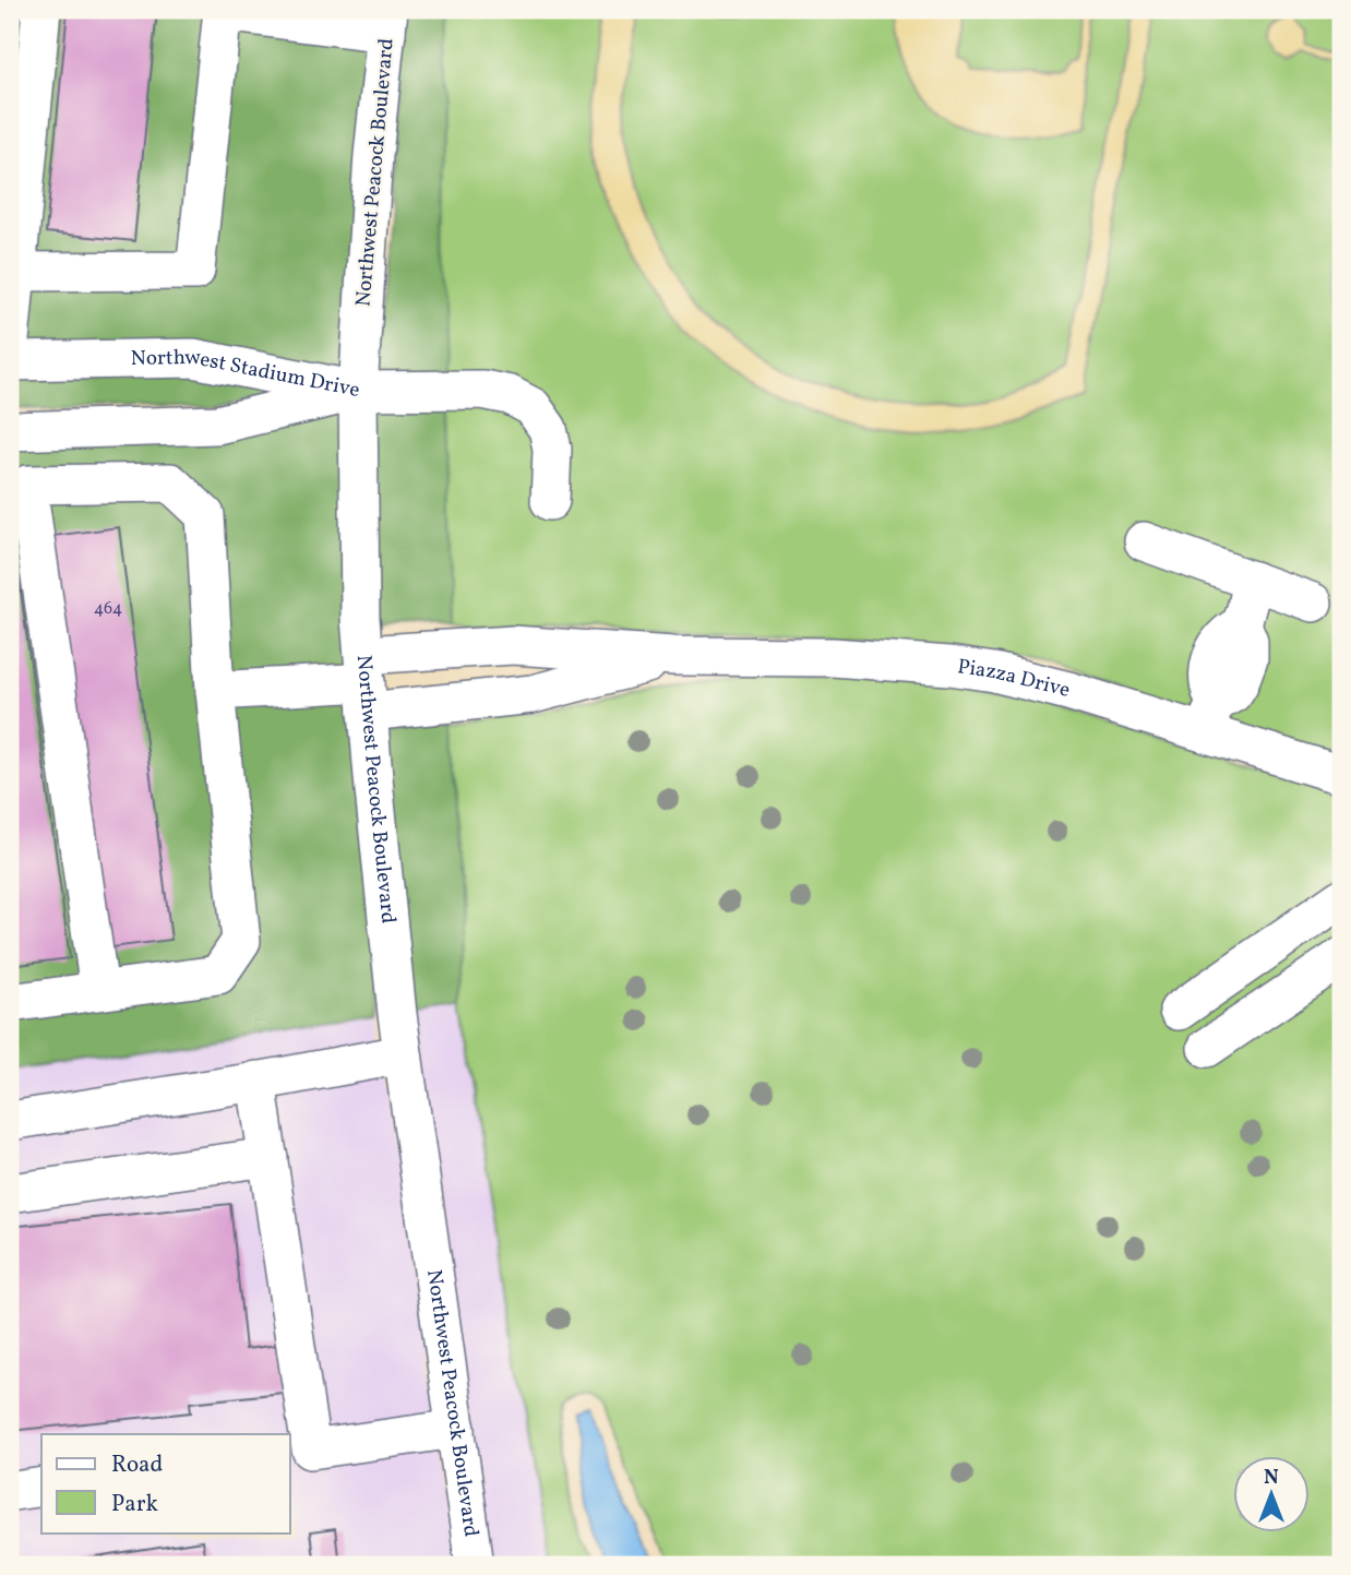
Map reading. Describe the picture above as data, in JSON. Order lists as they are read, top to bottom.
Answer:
{
  "streets": {
    "street": ["Northwest Peacock Boulevard", "Northwest Stadium Drive", "Piazza Drive"]
  },
  "crossings": [
    ["Northwest Peacock Boulevard", "Northwest Stadium Drive"],
    ["Northwest Peacock Boulevard", "Piazza Drive"]
  ],
  "house_numbers": ["464"],
  "legend": ["Road", "Park"],
  "north": "top"
}
